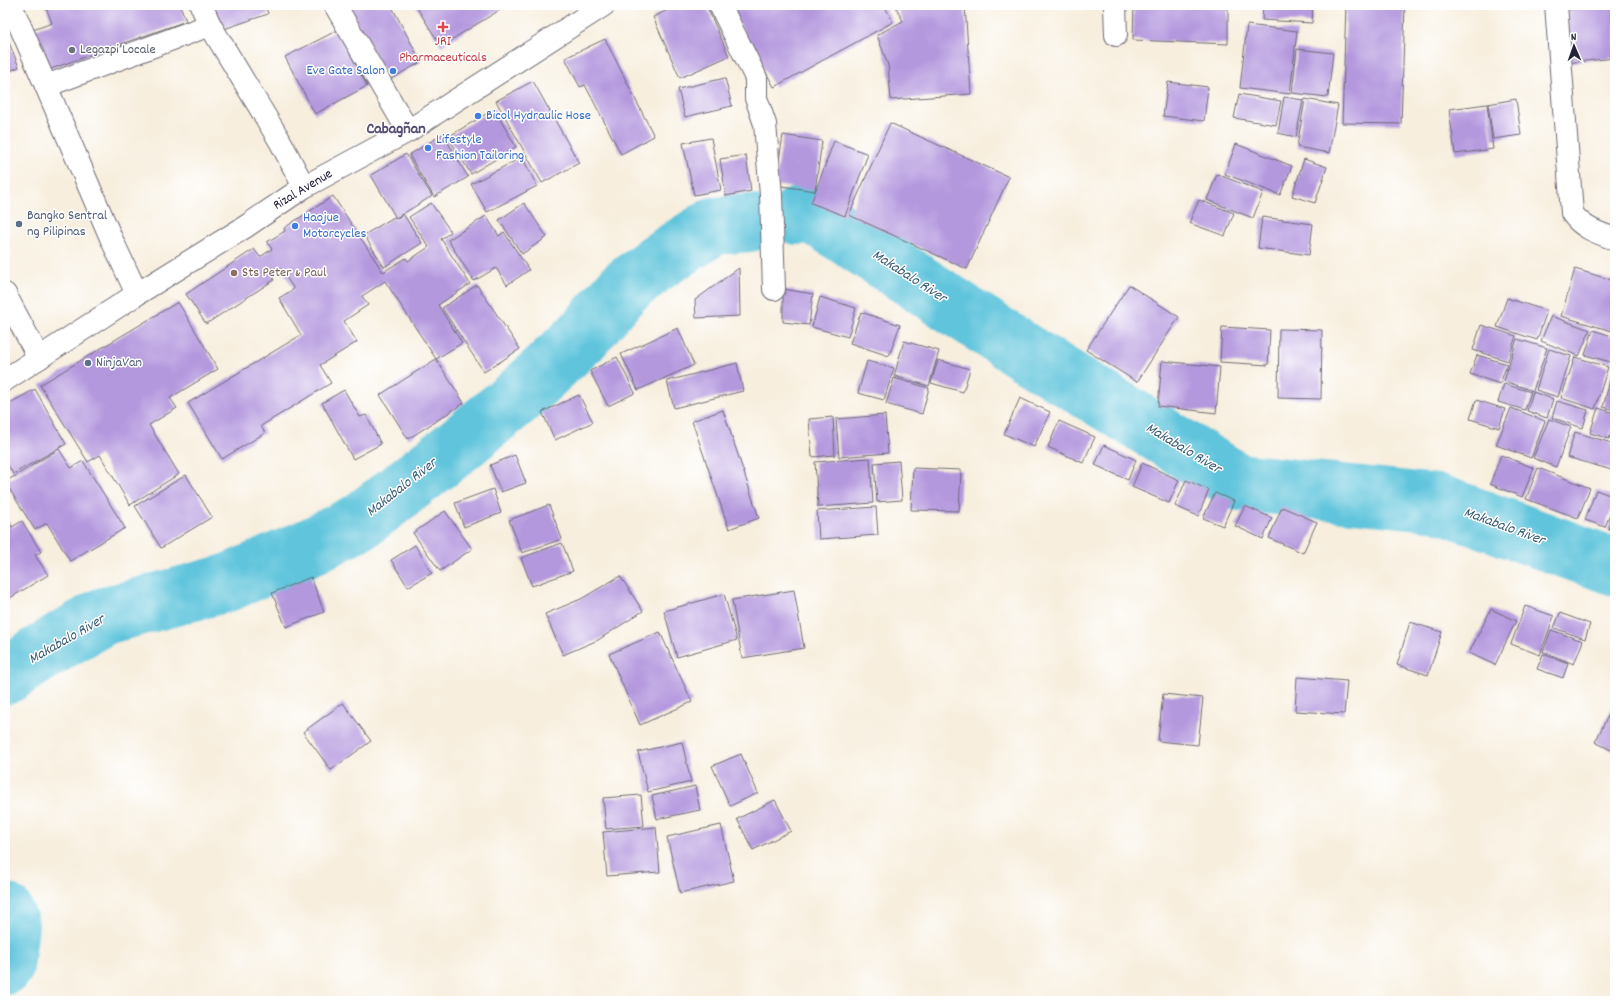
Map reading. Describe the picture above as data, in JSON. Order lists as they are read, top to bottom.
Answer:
{
  "streets": {
    "street": ["Rizal Avenue"]
  },
  "districts": ["Cabagñan"],
  "water": ["Makabalo River"],
  "places": {
    "health": ["JRI Pharmaceuticals"],
    "other": [
      "Legazpi Locale",
      "Eve Gate Salon",
      "Bicol Hydraulic Hose",
      "Lifestyle Fashion Tailoring",
      "Bangko Sentral ng Pilipinas",
      "Haojue Motorcycles",
      "Sts Peter & Paul",
      "NinjaVan"
    ]
  },
  "north": "top"
}
